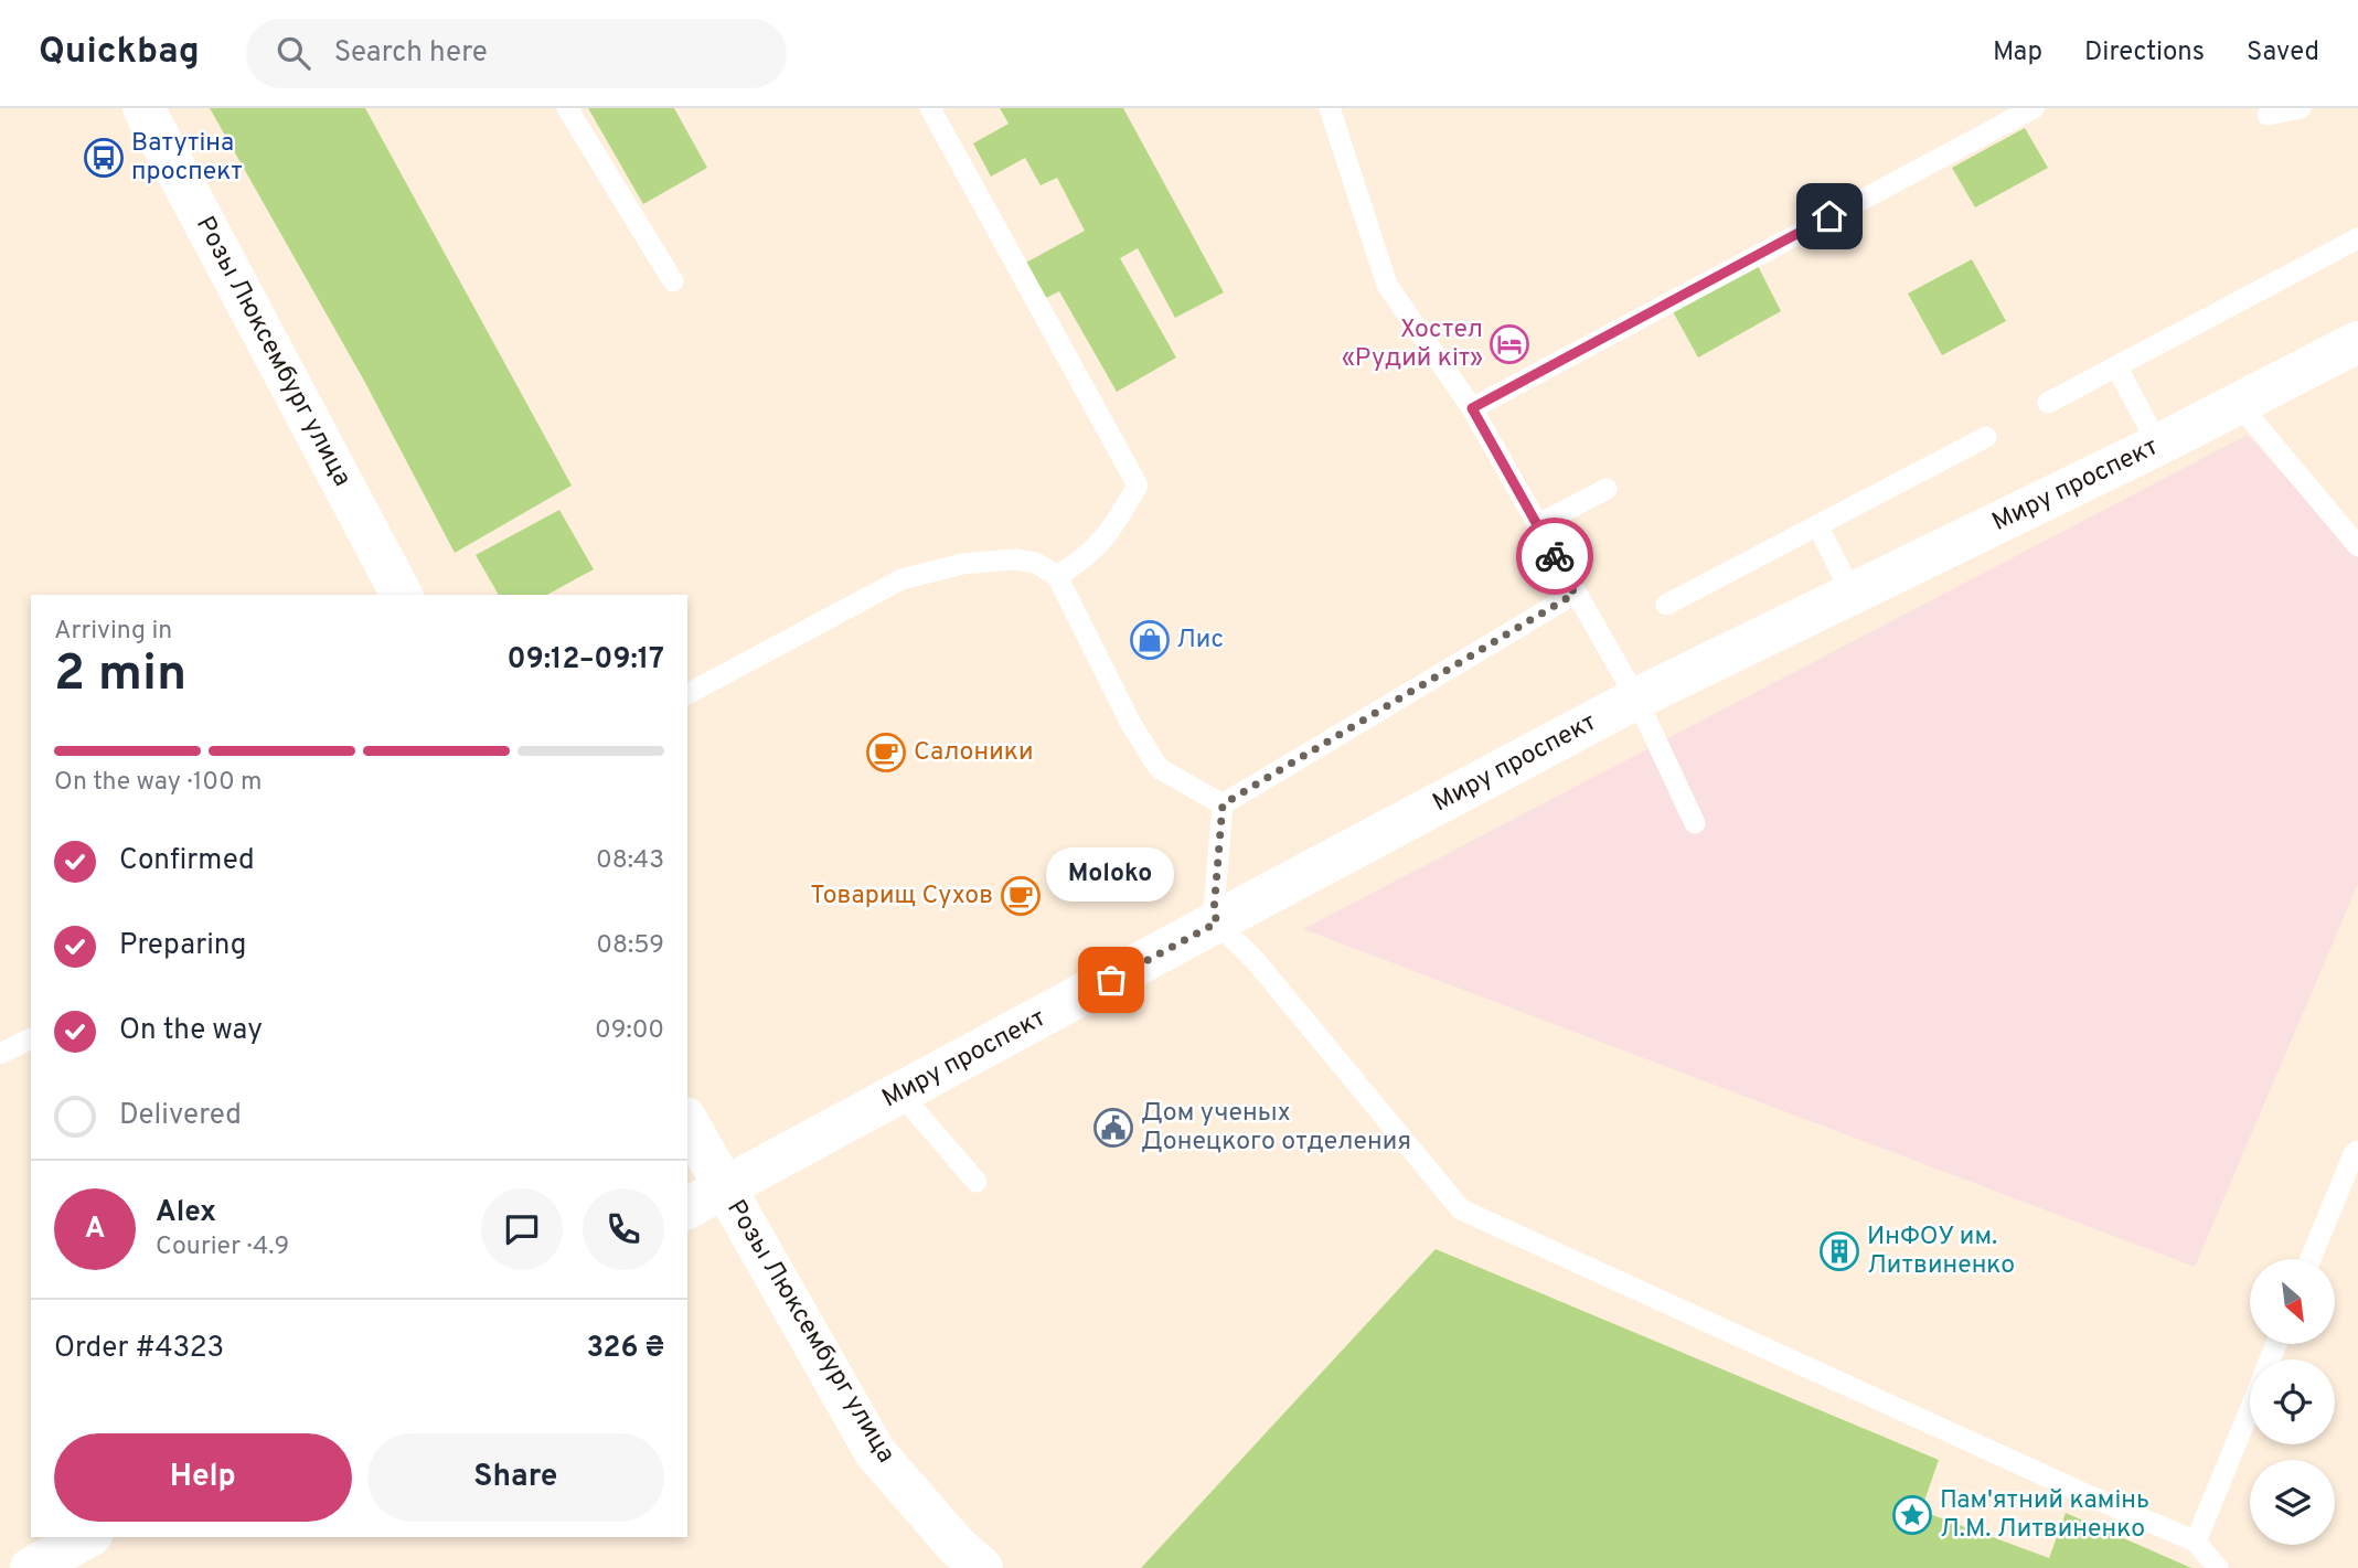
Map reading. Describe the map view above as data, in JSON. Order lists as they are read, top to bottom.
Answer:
{
  "streets": {
    "street": ["Розы Люксембург улица", "Миру проспект"]
  },
  "crossings": [
    ["Розы Люксембург улица", "Миру проспект"]
  ],
  "places": {
    "bus stop": ["Ватутіна проспект"],
    "hotel": ["Хостел «Рудий кіт»"],
    "shop": ["Лис"],
    "cafe": ["Салоники", "Товарищ Сухов"],
    "other": ["Moloko"],
    "public building": ["Дом ученых Донецкого отделения"],
    "building": ["ИнФОУ им. Литвиненко"],
    "place": ["Пам'ятний камінь Л.М. Литвиненко"]
  },
  "north": "bottom right",
  "page": {
    "header": "Quickbag",
    "search": "Search here",
    "nav": ["Map", "Directions", "Saved"],
    "heading": ["2 min", "Arriving in", "09:12–09:17"],
    "panel": [
      "Alex",
      "Courier · 4.9",
      "Order #4323",
      "326 ₴"
    ],
    "bar": "On the way · 100 m",
    "list": [
      ["Confirmed", "08:43"],
      ["Preparing", "08:59"],
      ["On the way", "09:00"],
      "Delivered"
    ],
    "bubble": "Moloko",
    "round": "A",
    "buttons": ["Help", "Share"]
  }
}
